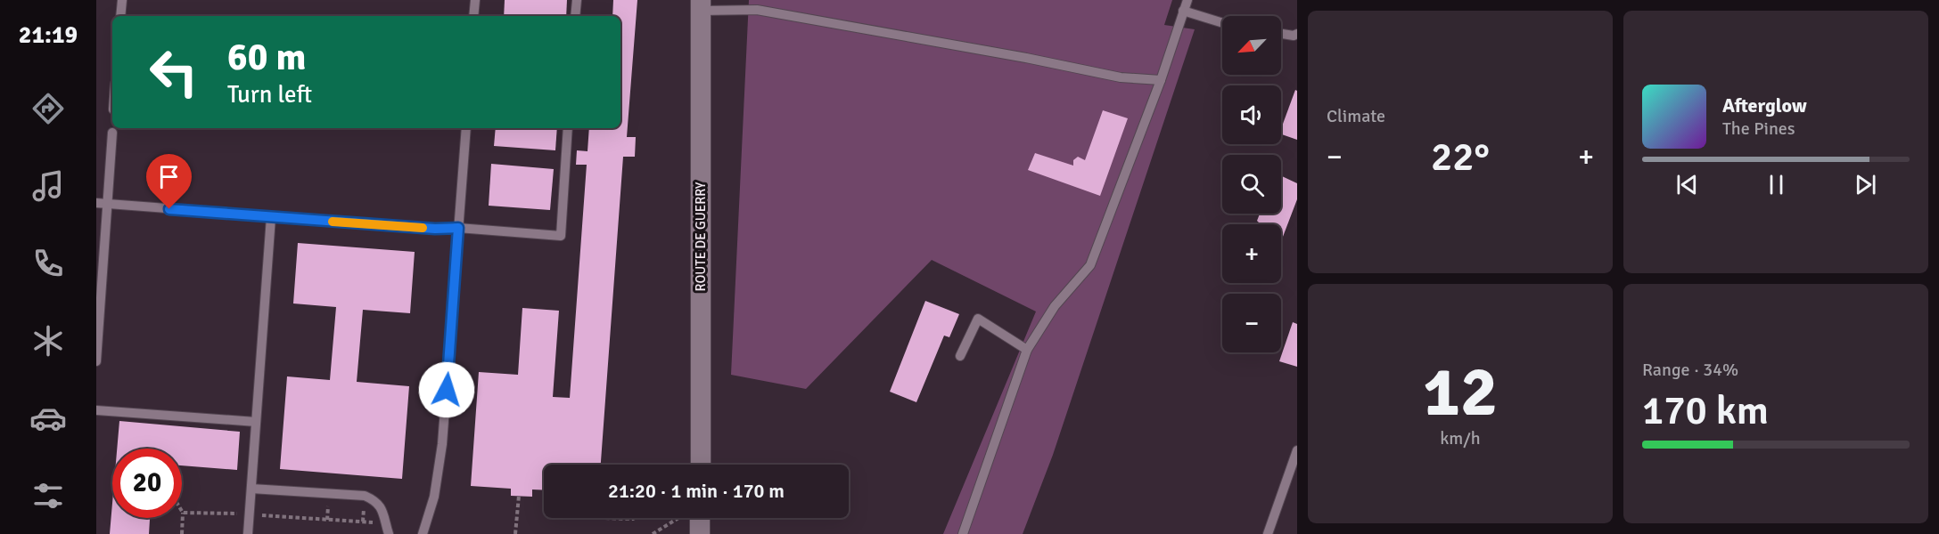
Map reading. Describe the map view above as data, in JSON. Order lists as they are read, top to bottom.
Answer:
{
  "streets": {
    "street": ["ROUTE DE GUERRY"]
  },
  "north": "bottom left",
  "page": {
    "tabs": "21:19",
    "tile": [
      "Climate",
      ["12", "km/h"],
      ["Range · 34%", "170 km"]
    ],
    "map_buttons": ["+", "−"],
    "turn": ["60 m", "Turn left"],
    "song": ["Afterglow", "The Pines"],
    "heat": ["−", "22°", "+"],
    "limit": "20",
    "trip": "21:20 · 1 min · 170 m"
  }
}
